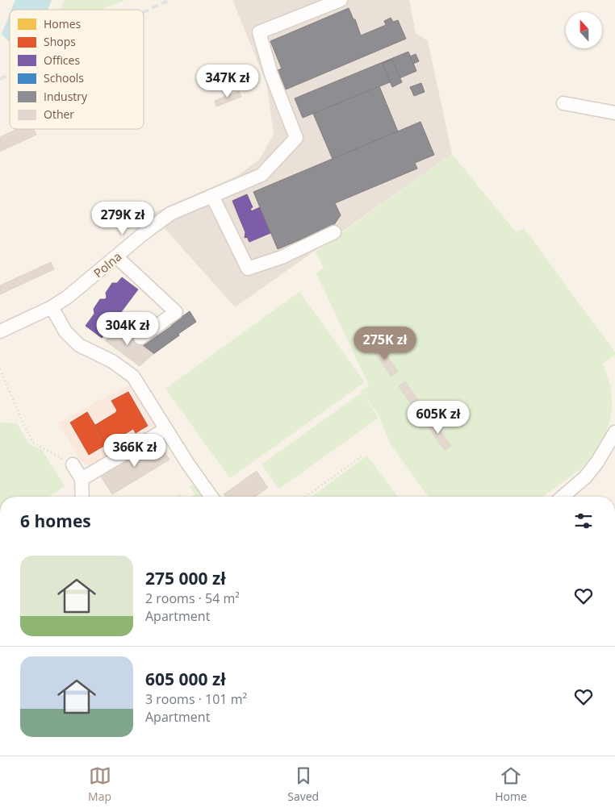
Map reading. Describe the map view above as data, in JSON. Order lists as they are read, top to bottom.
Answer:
{
  "streets": {
    "street": ["Polna"]
  },
  "legend": [
    "Homes",
    "Shops",
    "Offices",
    "Schools",
    "Industry",
    "Other"
  ],
  "north": "top",
  "page": {
    "price": [
      "347K zł",
      "279K zł",
      "304K zł",
      "275K zł",
      "605K zł",
      "366K zł"
    ],
    "heading": "6 homes",
    "list": [
      {
        "name": "275 000 zł",
        "note": "2 rooms · 54 m² · Apartment"
      },
      {
        "name": "605 000 zł",
        "note": "3 rooms · 101 m² · Apartment"
      }
    ],
    "tabs": ["Map", "Saved", "Home"]
  }
}
